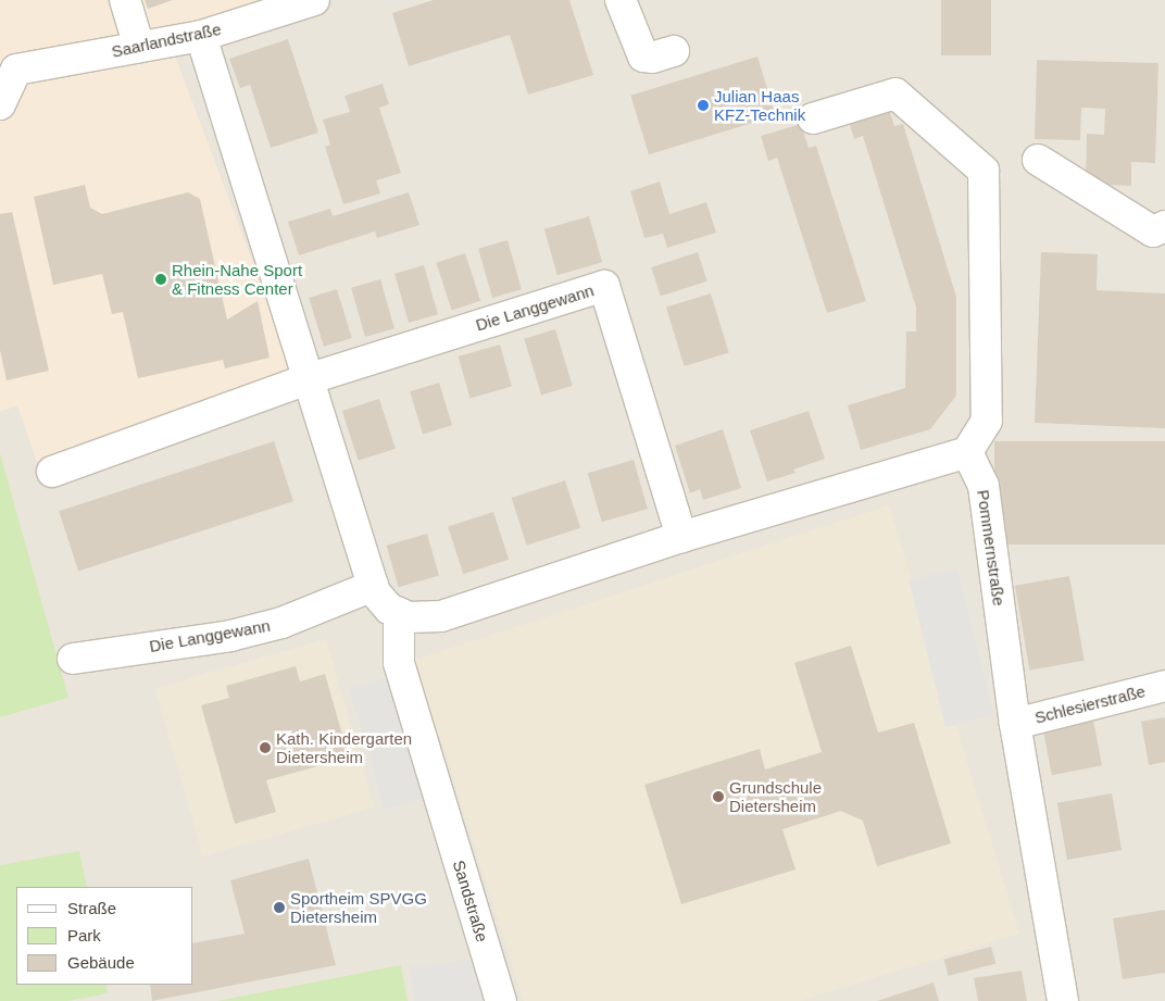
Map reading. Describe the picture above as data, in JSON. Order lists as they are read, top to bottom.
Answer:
{
  "streets": {
    "street": [
      "Saarlandstraße",
      "Die Langgewann",
      "Pommernstraße",
      "Schlesierstraße",
      "Sandstraße"
    ]
  },
  "crossings": [
    ["Pommernstraße", "Schlesierstraße"]
  ],
  "places": [
    "Julian Haas KFZ-Technik",
    "Rhein-Nahe Sport & Fitness Center",
    "Kath. Kindergarten Dietersheim",
    "Grundschule Dietersheim",
    "Sportheim SPVGG Dietersheim"
  ],
  "legend": ["Straße", "Park", "Gebäude"]
}
